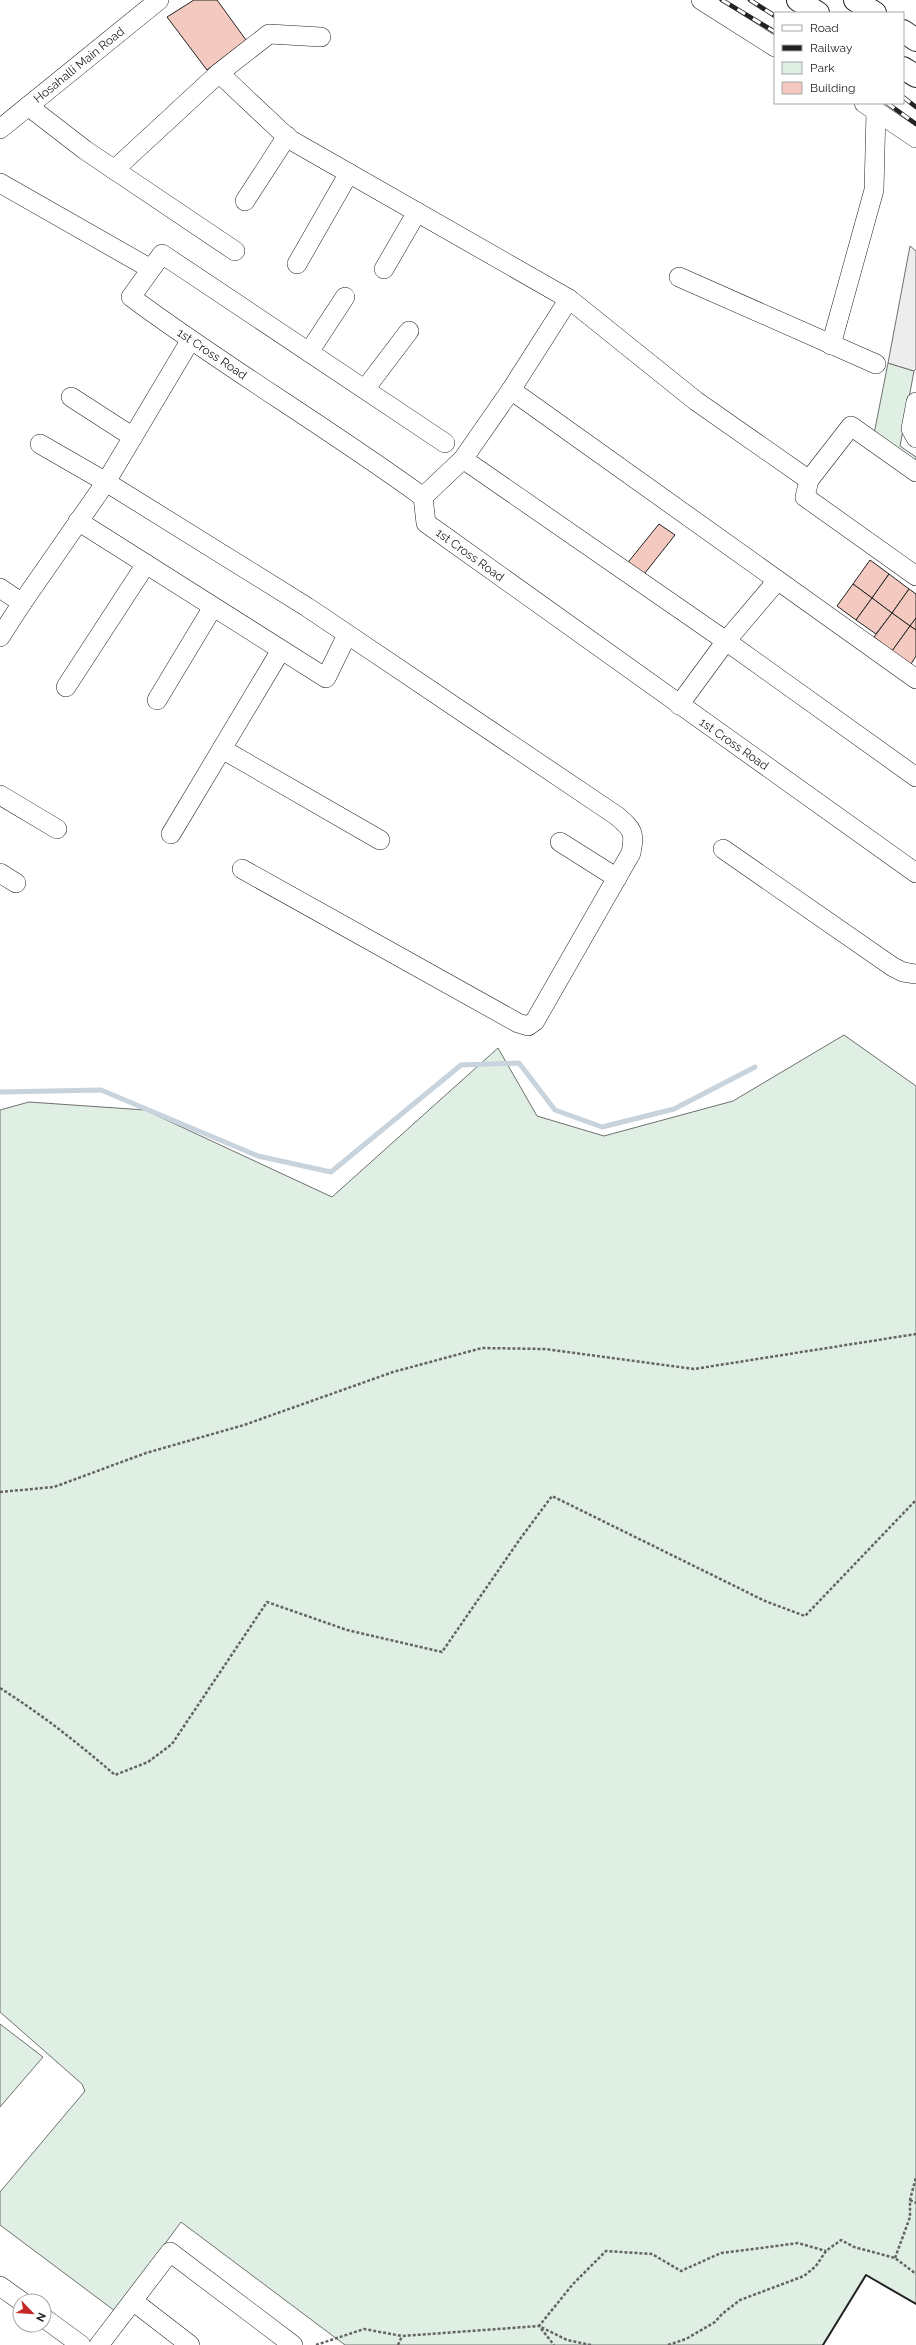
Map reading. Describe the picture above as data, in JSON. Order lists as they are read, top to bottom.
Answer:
{
  "streets": {
    "street": ["Hosahalli Main Road", "1st Cross Road"]
  },
  "legend": [
    "Road",
    "Railway",
    "Park",
    "Building"
  ],
  "north": "bottom right"
}
